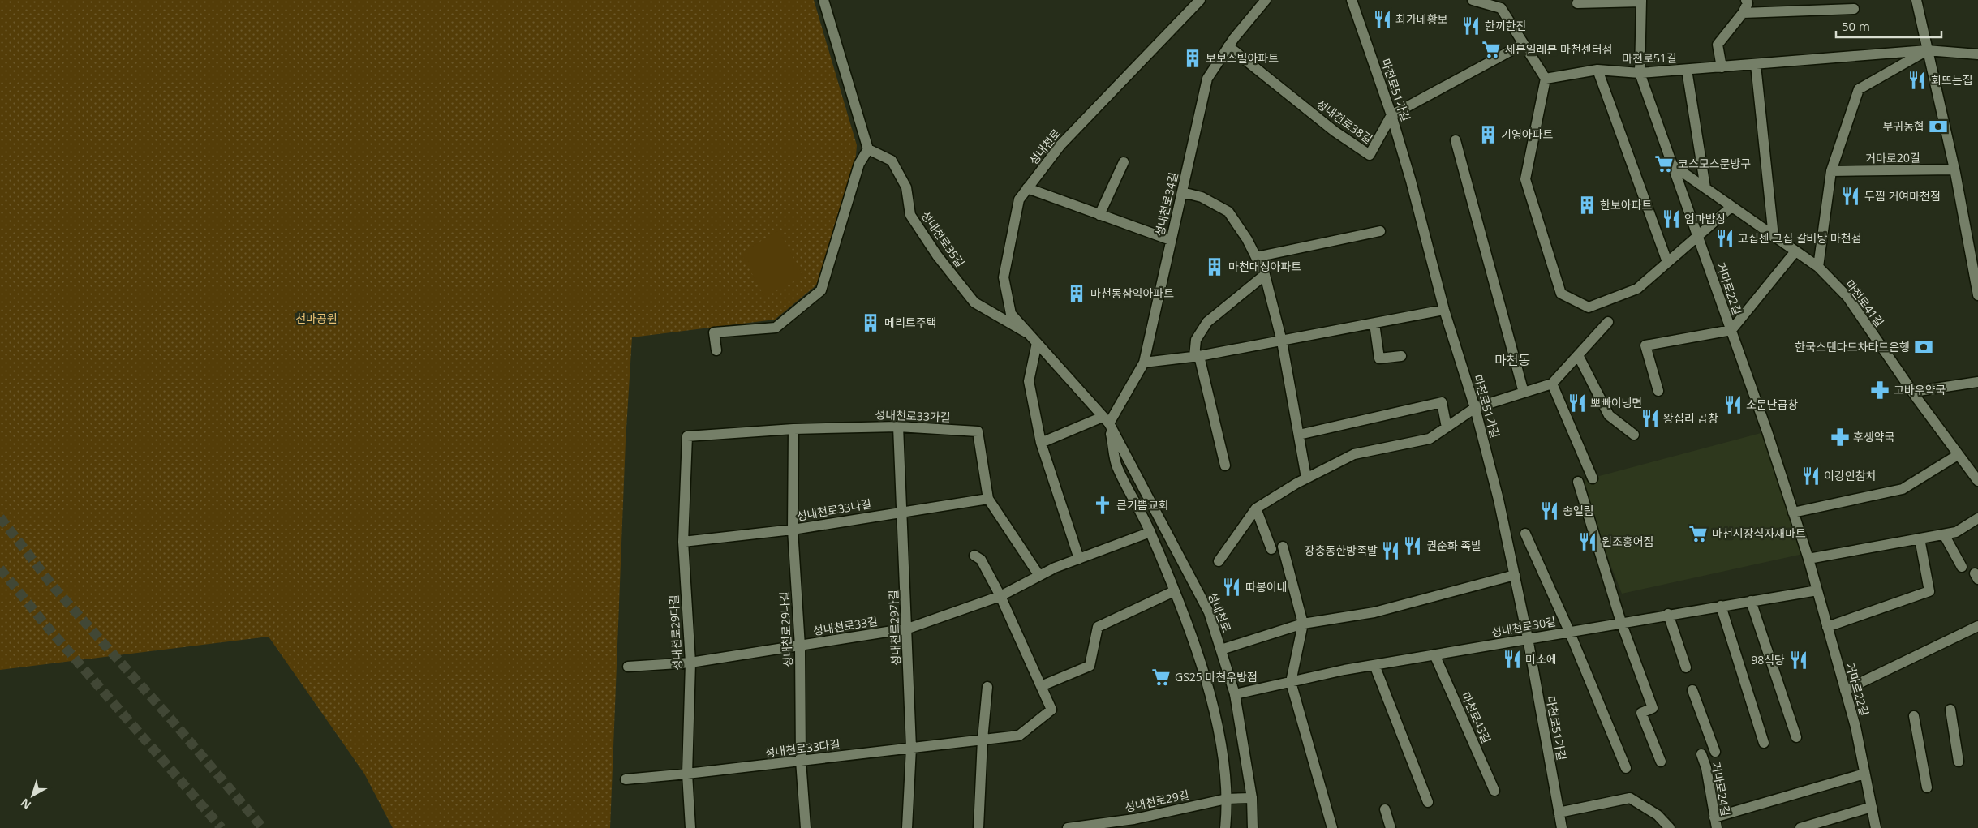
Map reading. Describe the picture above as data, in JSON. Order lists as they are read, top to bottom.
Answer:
{
  "streets": {
    "street": [
      "마천로51길",
      "마천로51가길",
      "성내천로38길",
      "성내천로",
      "거마로20길",
      "성내천로34길",
      "성내천로35길",
      "거마로22길",
      "마천로41길",
      "성내천로33가길",
      "성내천로33나길",
      "성내천로33길",
      "성내천로30길",
      "성내천로29가길",
      "성내천로29나길",
      "성내천로29다길",
      "마천로43길",
      "성내천로33다길",
      "거마로24길",
      "성내천로29길"
    ]
  },
  "crossings": [
    ["마천로51길", "거마로22길"],
    ["마천로51가길", "성내천로38길"],
    ["마천로51가길", "성내천로30길"],
    ["성내천로38길", "성내천로34길"],
    ["성내천로", "성내천로34길"],
    ["성내천로", "성내천로35길"],
    ["성내천로", "성내천로30길"],
    ["성내천로", "성내천로29길"],
    ["거마로22길", "마천로41길"],
    ["거마로22길", "성내천로30길"],
    ["성내천로33가길", "성내천로33나길"],
    ["성내천로33가길", "성내천로33길"],
    ["성내천로33가길", "성내천로29가길"],
    ["성내천로33가길", "성내천로29나길"],
    ["성내천로33가길", "성내천로29다길"],
    ["성내천로33나길", "성내천로29가길"],
    ["성내천로33나길", "성내천로29나길"],
    ["성내천로33나길", "성내천로29다길"],
    ["성내천로33길", "성내천로29가길"],
    ["성내천로33길", "성내천로29나길"],
    ["성내천로33길", "성내천로29다길"],
    ["성내천로33길", "성내천로33다길"],
    ["성내천로30길", "마천로43길"],
    ["성내천로29가길", "성내천로33다길"],
    ["성내천로29나길", "성내천로33다길"],
    ["성내천로29다길", "성내천로33다길"]
  ],
  "districts": ["마천동"],
  "parks": ["천마공원"],
  "places": {
    "restaurant": [
      "최가네황보",
      "한끼한잔",
      "회뜨는집",
      "두찜 거여마천점",
      "엄마밥상",
      "고집센 그집 갈비탕 마천점",
      "뽀빠이냉면",
      "소문난곱창",
      "왕십리 곱창",
      "이강인참치",
      "송엘림",
      "원조홍어집",
      "권순화 족발",
      "장충동한방족발",
      "따봉이네",
      "미소에",
      "98식당"
    ],
    "supermarket": [
      "세븐일레븐 마천센터점",
      "코스모스문방구",
      "마천시장식자재마트",
      "GS25 마천우방점"
    ],
    "building": [
      "보보스빌아파트",
      "기영아파트",
      "한보아파트",
      "마천대성아파트",
      "마천동삼익아파트",
      "메리트주택"
    ],
    "bank": ["부귀농협", "한국스탠다드차타드은행"],
    "pharmacy": ["고바우약국", "후생약국"],
    "church": ["큰기쁨교회"]
  },
  "scale_bar": "50 m",
  "north": "bottom left"
}
